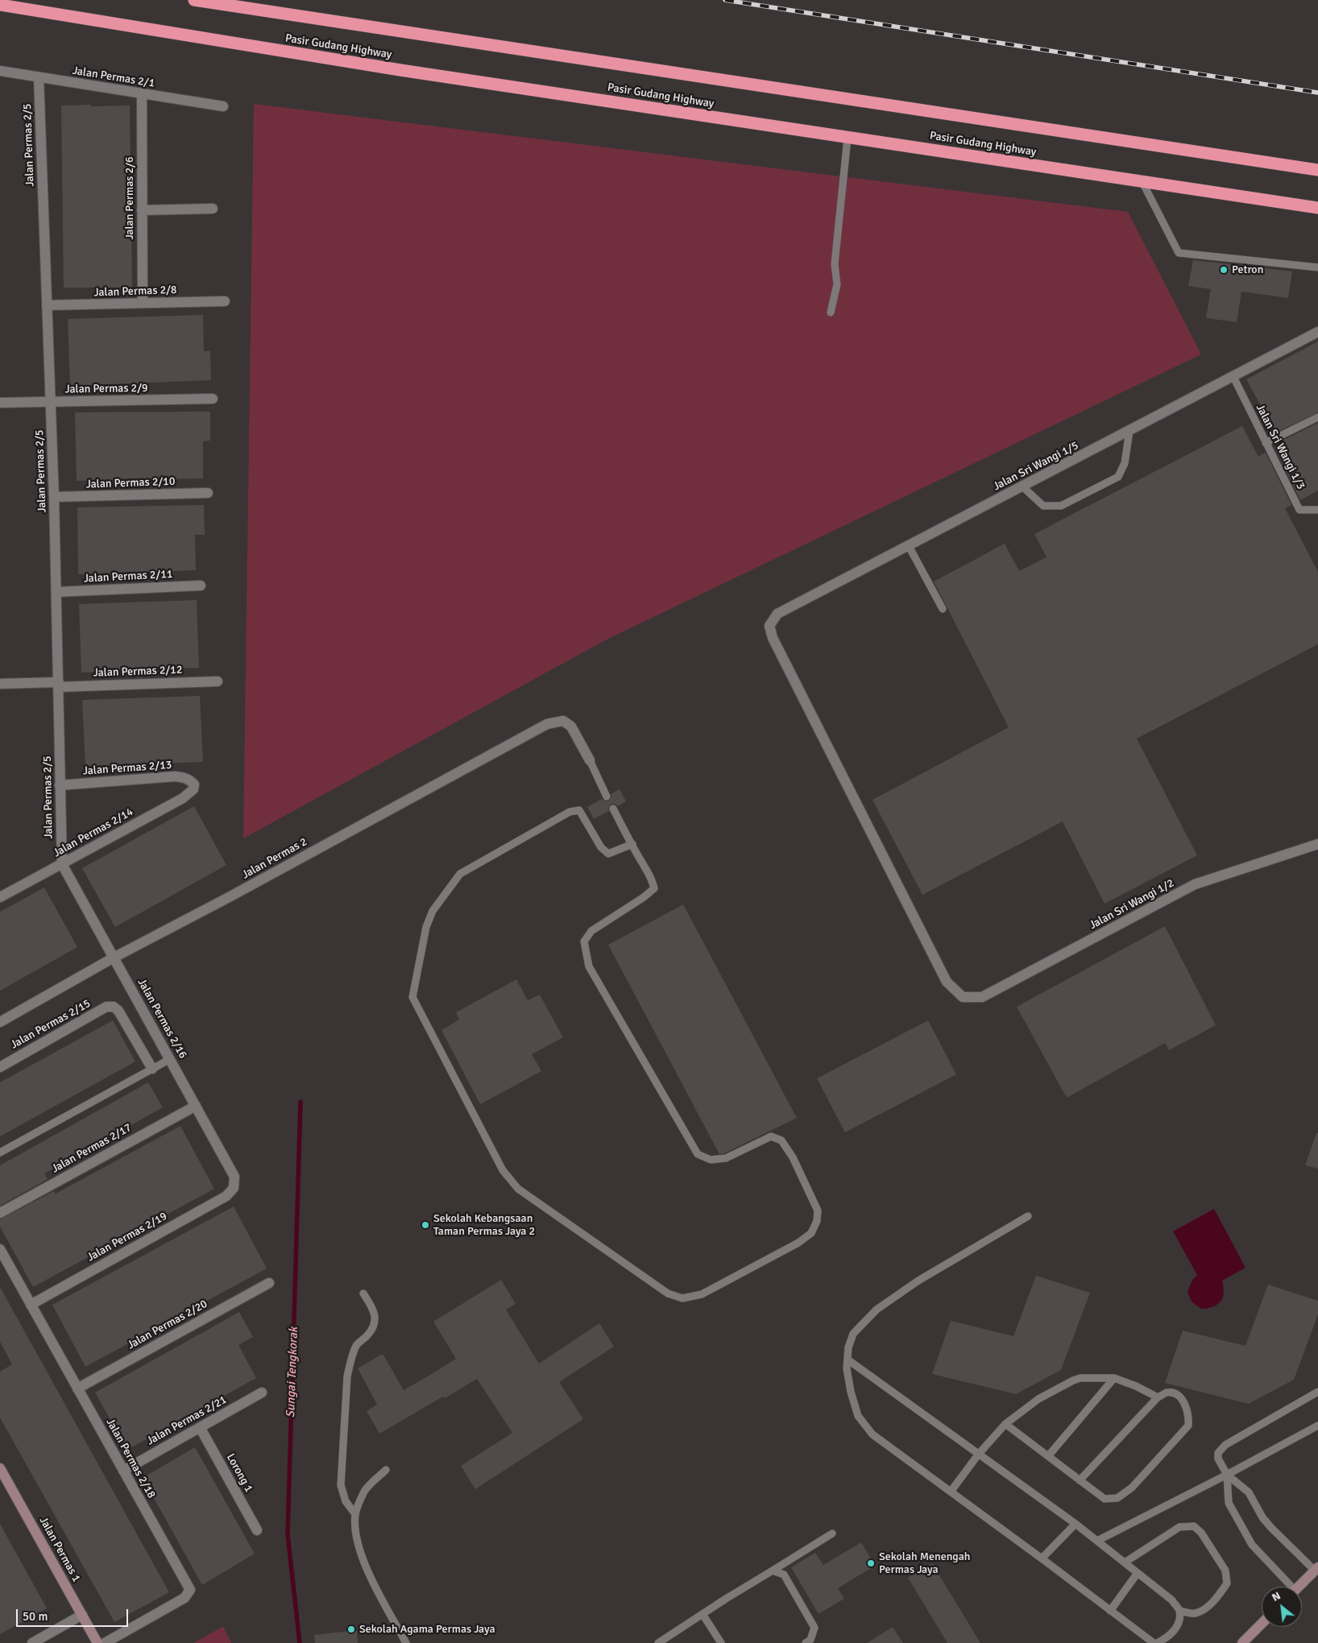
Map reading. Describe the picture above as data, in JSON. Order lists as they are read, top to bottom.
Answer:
{
  "streets": {
    "highway": ["Pasir Gudang Highway"],
    "street": [
      "Jalan Permas 2/1",
      "Jalan Permas 2/5",
      "Jalan Permas 2/6",
      "Jalan Permas 2/8",
      "Jalan Permas 2/9",
      "Jalan Sri Wangi 1/5",
      "Jalan Permas 2/10",
      "Jalan Permas 2/11",
      "Jalan Permas 2/12",
      "Jalan Permas 2/13",
      "Jalan Permas 2/14",
      "Jalan Permas 2",
      "Jalan Sri Wangi 1/2",
      "Jalan Permas 2/16",
      "Jalan Permas 2/15",
      "Jalan Permas 2/17",
      "Jalan Permas 2/19",
      "Jalan Permas 2/20",
      "Jalan Permas 2/21",
      "Jalan Permas 2/18",
      "Lorong 1",
      "Jalan Permas 1"
    ],
    "lane": ["Jalan Sri Wangi 1/3"]
  },
  "crossings": [
    ["Jalan Permas 2/1", "Jalan Permas 2/5"],
    ["Jalan Permas 2/1", "Jalan Permas 2/6"],
    ["Jalan Permas 2/5", "Jalan Permas 2/8"],
    ["Jalan Permas 2/5", "Jalan Permas 2/9"],
    ["Jalan Permas 2/5", "Jalan Permas 2/10"],
    ["Jalan Permas 2/5", "Jalan Permas 2/11"],
    ["Jalan Permas 2/5", "Jalan Permas 2/12"],
    ["Jalan Permas 2/5", "Jalan Permas 2/13"],
    ["Jalan Permas 2/5", "Jalan Permas 2/14"],
    ["Jalan Permas 2/5", "Jalan Permas 2/16"],
    ["Jalan Permas 2/6", "Jalan Permas 2/8"],
    ["Jalan Sri Wangi 1/3", "Jalan Sri Wangi 1/5"],
    ["Jalan Sri Wangi 1/5", "Jalan Sri Wangi 1/2"],
    ["Jalan Permas 2/13", "Jalan Permas 2/14"],
    ["Jalan Permas 2/14", "Jalan Permas 2/16"],
    ["Jalan Permas 2", "Jalan Permas 2/16"],
    ["Jalan Permas 2/16", "Jalan Permas 2/17"],
    ["Jalan Permas 2/16", "Jalan Permas 2/19"],
    ["Jalan Permas 2/19", "Jalan Permas 2/18"],
    ["Jalan Permas 2/20", "Jalan Permas 2/18"],
    ["Jalan Permas 2/21", "Jalan Permas 2/18"],
    ["Jalan Permas 2/21", "Lorong 1"]
  ],
  "water": ["Sungai Tengkorak"],
  "places": [
    "Petron",
    "Sekolah Kebangsaan Taman Permas Jaya 2",
    "Sekolah Menengah Permas Jaya",
    "Sekolah Agama Permas Jaya"
  ],
  "scale_bar": "50 m",
  "north": "top left"
}
